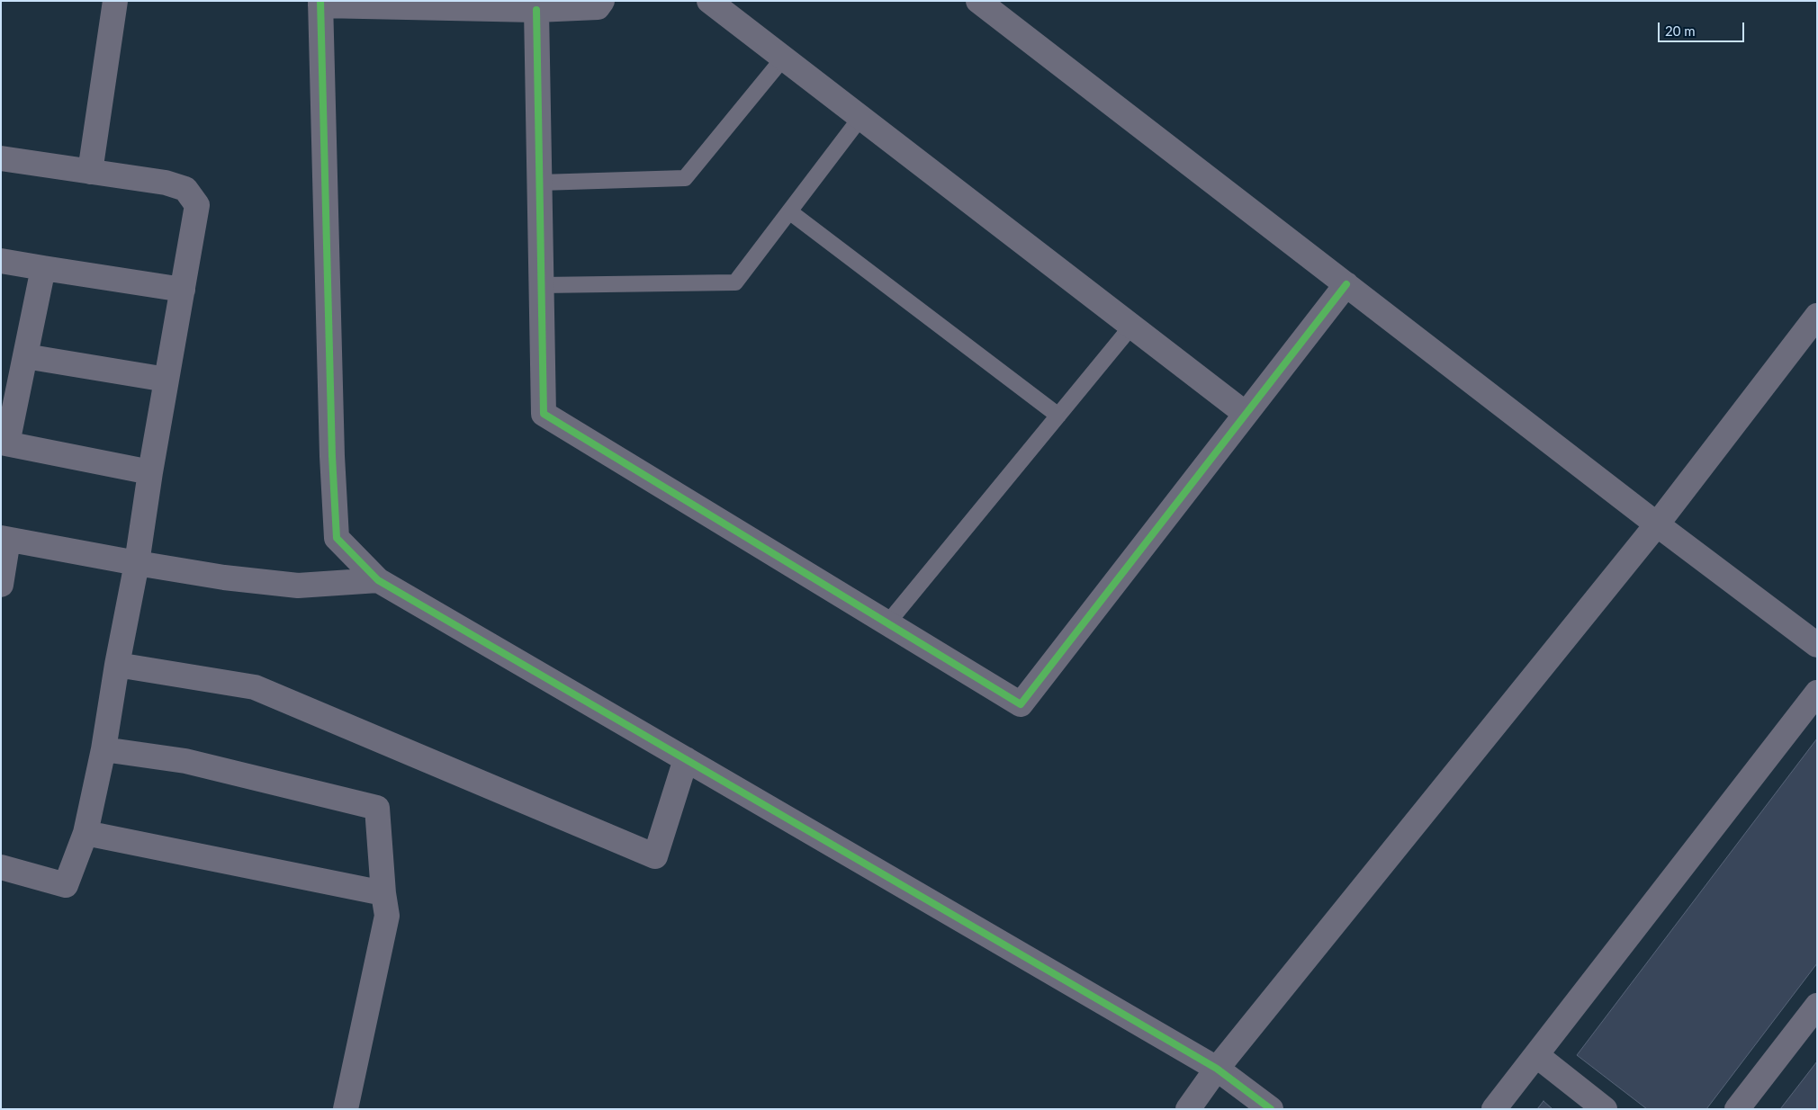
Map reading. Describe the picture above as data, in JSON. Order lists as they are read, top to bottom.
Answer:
{
  "scale_bar": "20 m"
}
